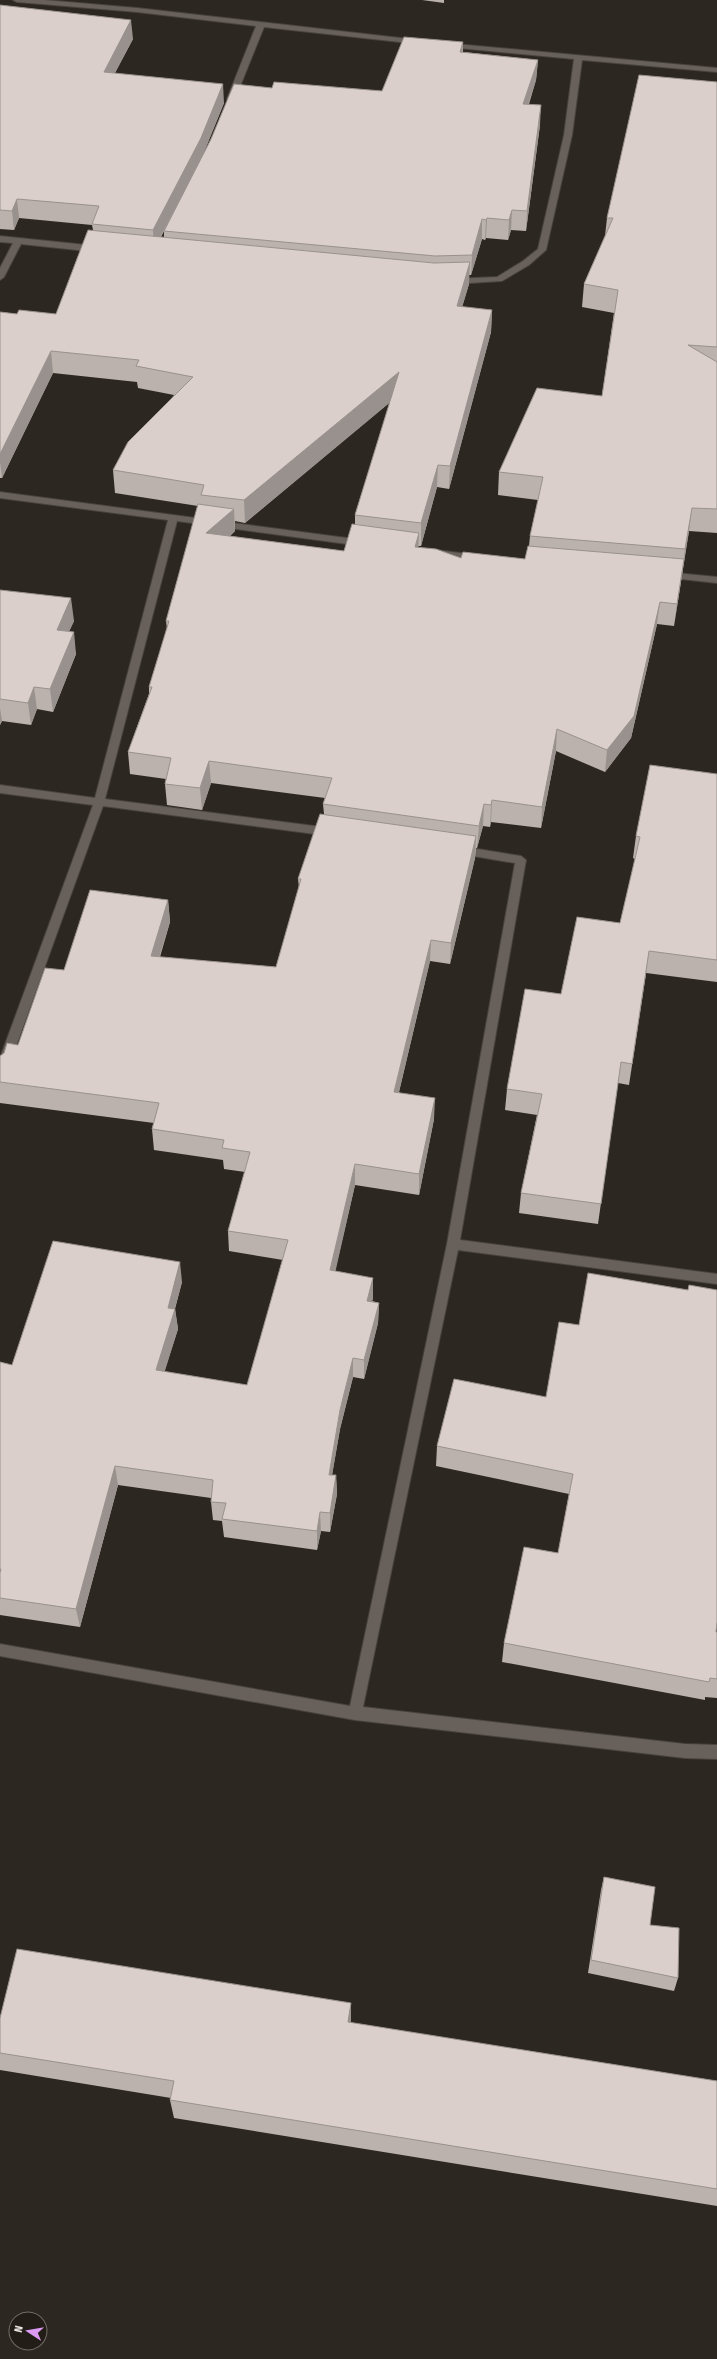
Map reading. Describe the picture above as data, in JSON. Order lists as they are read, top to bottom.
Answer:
{
  "north": "left"
}
